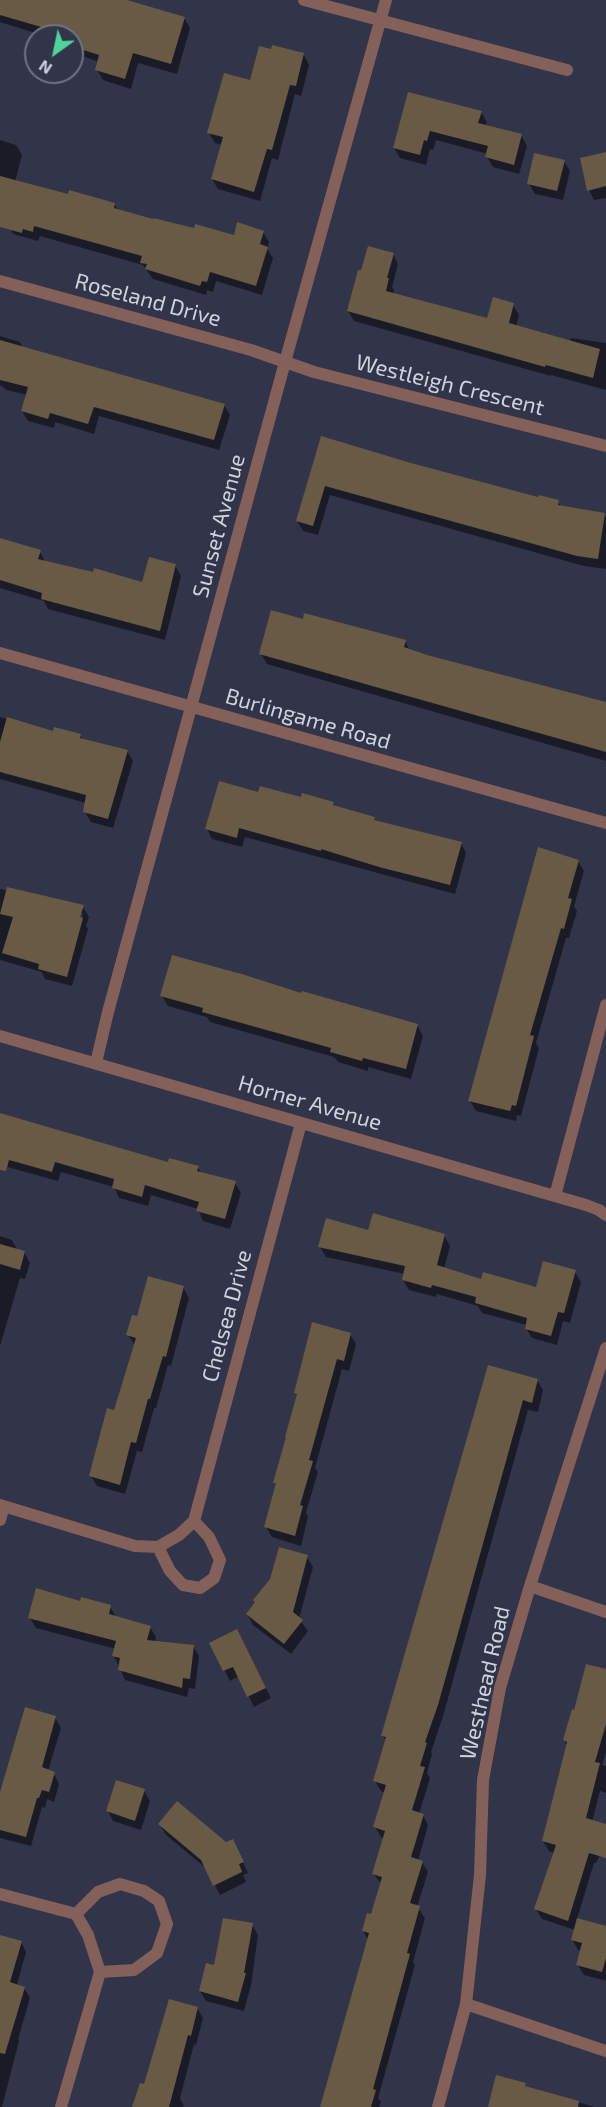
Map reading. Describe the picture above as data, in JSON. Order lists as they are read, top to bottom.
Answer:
{
  "streets": {
    "street": [
      "Roseland Drive",
      "Westleigh Crescent",
      "Sunset Avenue",
      "Burlingame Road",
      "Horner Avenue",
      "Chelsea Drive",
      "Westhead Road"
    ]
  },
  "crossings": [
    ["Roseland Drive", "Westleigh Crescent"],
    ["Roseland Drive", "Sunset Avenue"],
    ["Westleigh Crescent", "Sunset Avenue"],
    ["Sunset Avenue", "Burlingame Road"],
    ["Sunset Avenue", "Horner Avenue"],
    ["Horner Avenue", "Chelsea Drive"]
  ],
  "north": "bottom left"
}
